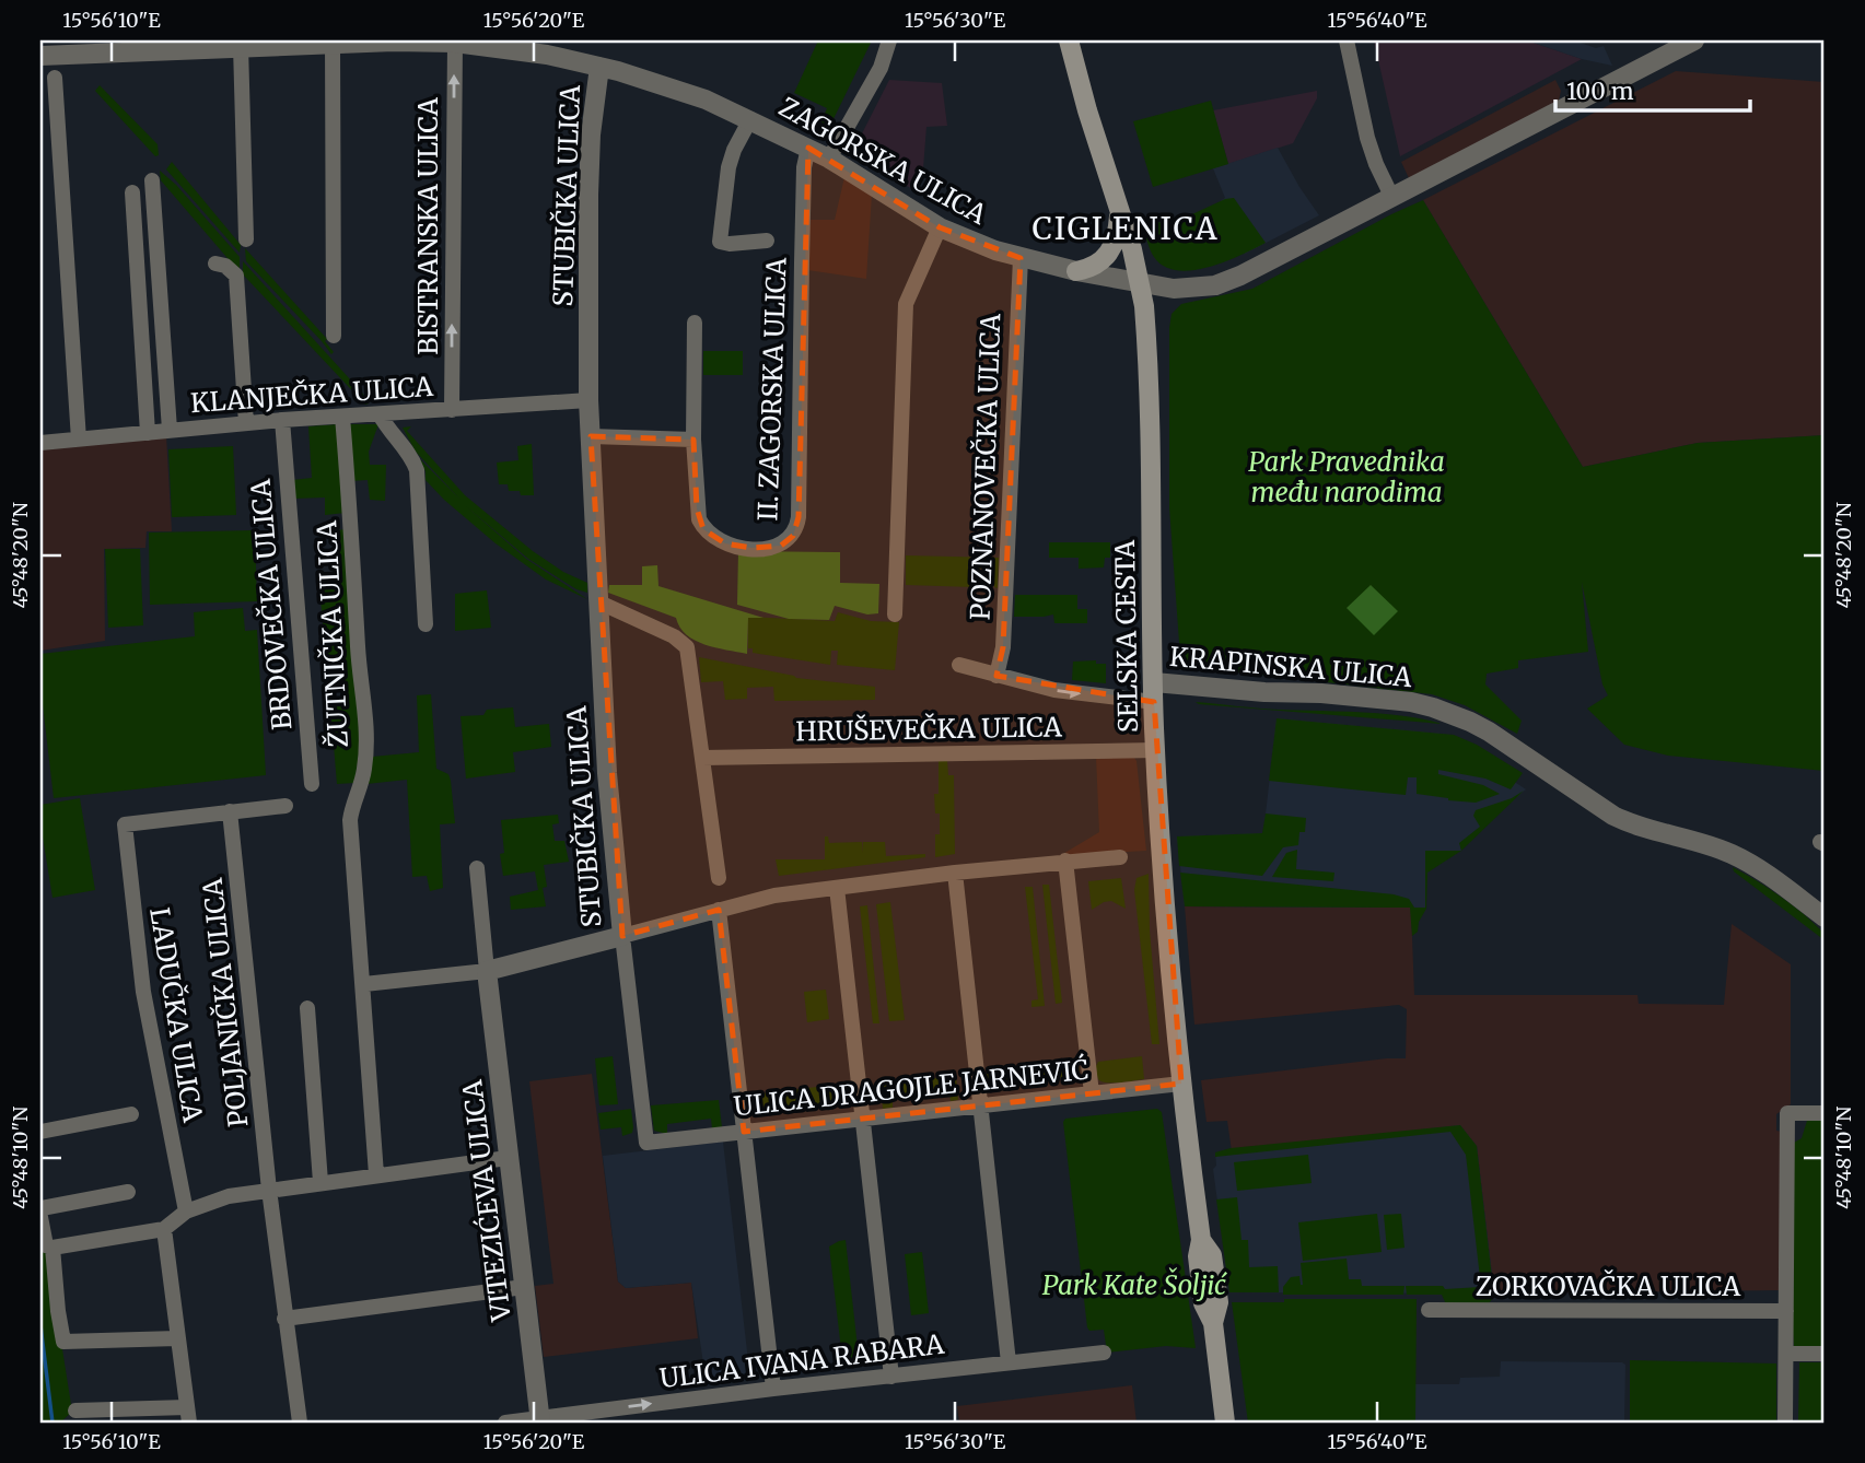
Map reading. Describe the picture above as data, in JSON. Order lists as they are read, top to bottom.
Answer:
{
  "streets": {
    "main road": ["SELSKA CESTA"],
    "street": [
      "ZAGORSKA ULICA",
      "STUBIČKA ULICA",
      "BISTRANSKA ULICA",
      "II. ZAGORSKA ULICA",
      "KLANJEČKA ULICA",
      "POZNANOVEČKA ULICA",
      "BRDOVEČKA ULICA",
      "ŽUTNIČKA ULICA",
      "KRAPINSKA ULICA",
      "HRUŠEVEČKA ULICA",
      "POLJANIČKA ULICA",
      "LADUČKA ULICA",
      "ULICA DRAGOJLE JARNEVIĆ",
      "VITEZIĆEVA ULICA",
      "ZORKOVAČKA ULICA",
      "ULICA IVANA RABARA"
    ]
  },
  "crossings": [
    ["ZAGORSKA ULICA", "STUBIČKA ULICA"],
    ["ZAGORSKA ULICA", "BISTRANSKA ULICA"],
    ["ZAGORSKA ULICA", "II. ZAGORSKA ULICA"],
    ["ZAGORSKA ULICA", "POZNANOVEČKA ULICA"],
    ["ZAGORSKA ULICA", "SELSKA CESTA"],
    ["STUBIČKA ULICA", "KLANJEČKA ULICA"],
    ["STUBIČKA ULICA", "ŽUTNIČKA ULICA"],
    ["STUBIČKA ULICA", "ULICA DRAGOJLE JARNEVIĆ"],
    ["STUBIČKA ULICA", "VITEZIĆEVA ULICA"],
    ["BISTRANSKA ULICA", "KLANJEČKA ULICA"],
    ["KLANJEČKA ULICA", "BRDOVEČKA ULICA"],
    ["KLANJEČKA ULICA", "ŽUTNIČKA ULICA"],
    ["SELSKA CESTA", "KRAPINSKA ULICA"],
    ["SELSKA CESTA", "HRUŠEVEČKA ULICA"],
    ["SELSKA CESTA", "ULICA DRAGOJLE JARNEVIĆ"],
    ["POLJANIČKA ULICA", "LADUČKA ULICA"],
    ["VITEZIĆEVA ULICA", "ULICA IVANA RABARA"]
  ],
  "one_way": ["ULICA IVANA RABARA"],
  "districts": ["CIGLENICA"],
  "parks": ["Park Pravednika među narodima", "Park Kate Šoljić"],
  "scale_bar": "100 m",
  "coordinates": [
    "15°56'10\"E",
    "15°56'20\"E",
    "15°56'30\"E",
    "15°56'40\"E",
    "45°48'20\"N",
    "45°48'10\"N"
  ]
}
